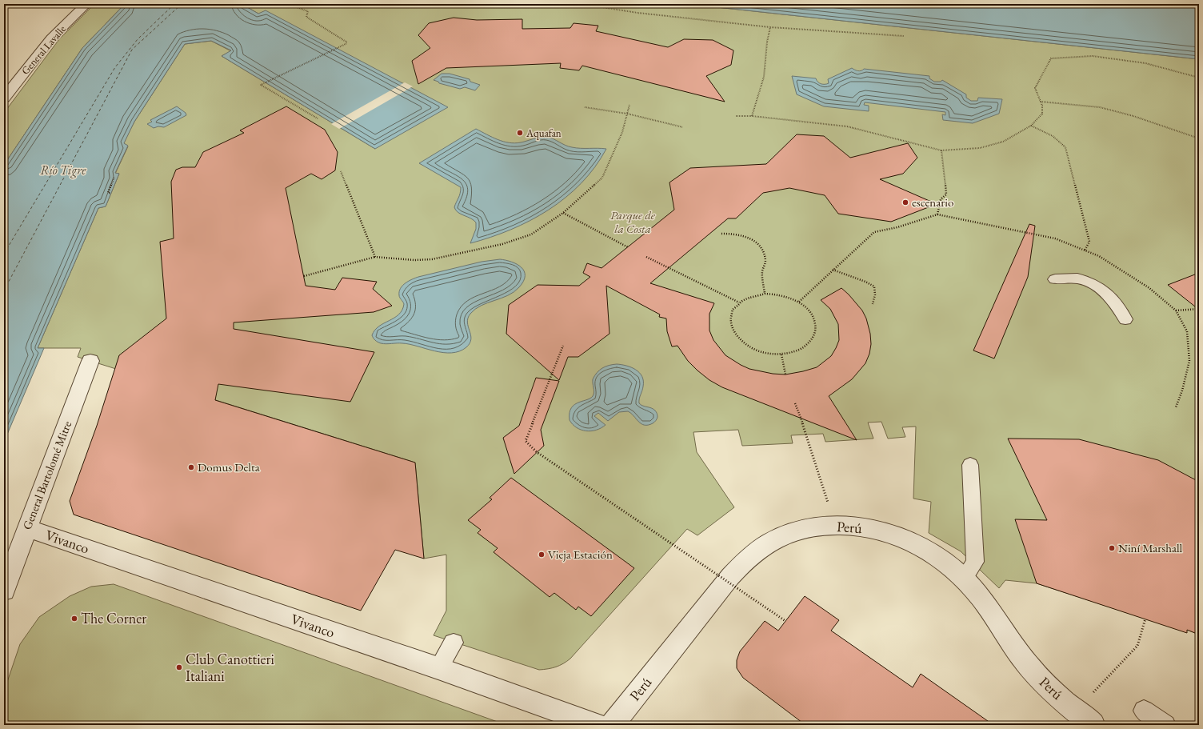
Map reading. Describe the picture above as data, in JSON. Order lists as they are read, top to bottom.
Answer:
{
  "streets": {
    "street": [
      "General Lavalle",
      "General Bartolomé Mitre",
      "Perú",
      "Vivanco"
    ]
  },
  "crossings": [
    ["General Bartolomé Mitre", "Vivanco"]
  ],
  "water": ["Río Tigre"],
  "parks": ["Parque de la Costa"],
  "places": [
    "Aquafan",
    "escenario",
    "Domus Delta",
    "Niní Marshall",
    "Vieja Estación",
    "The Corner",
    "Club Canottieri Italiani"
  ]
}
